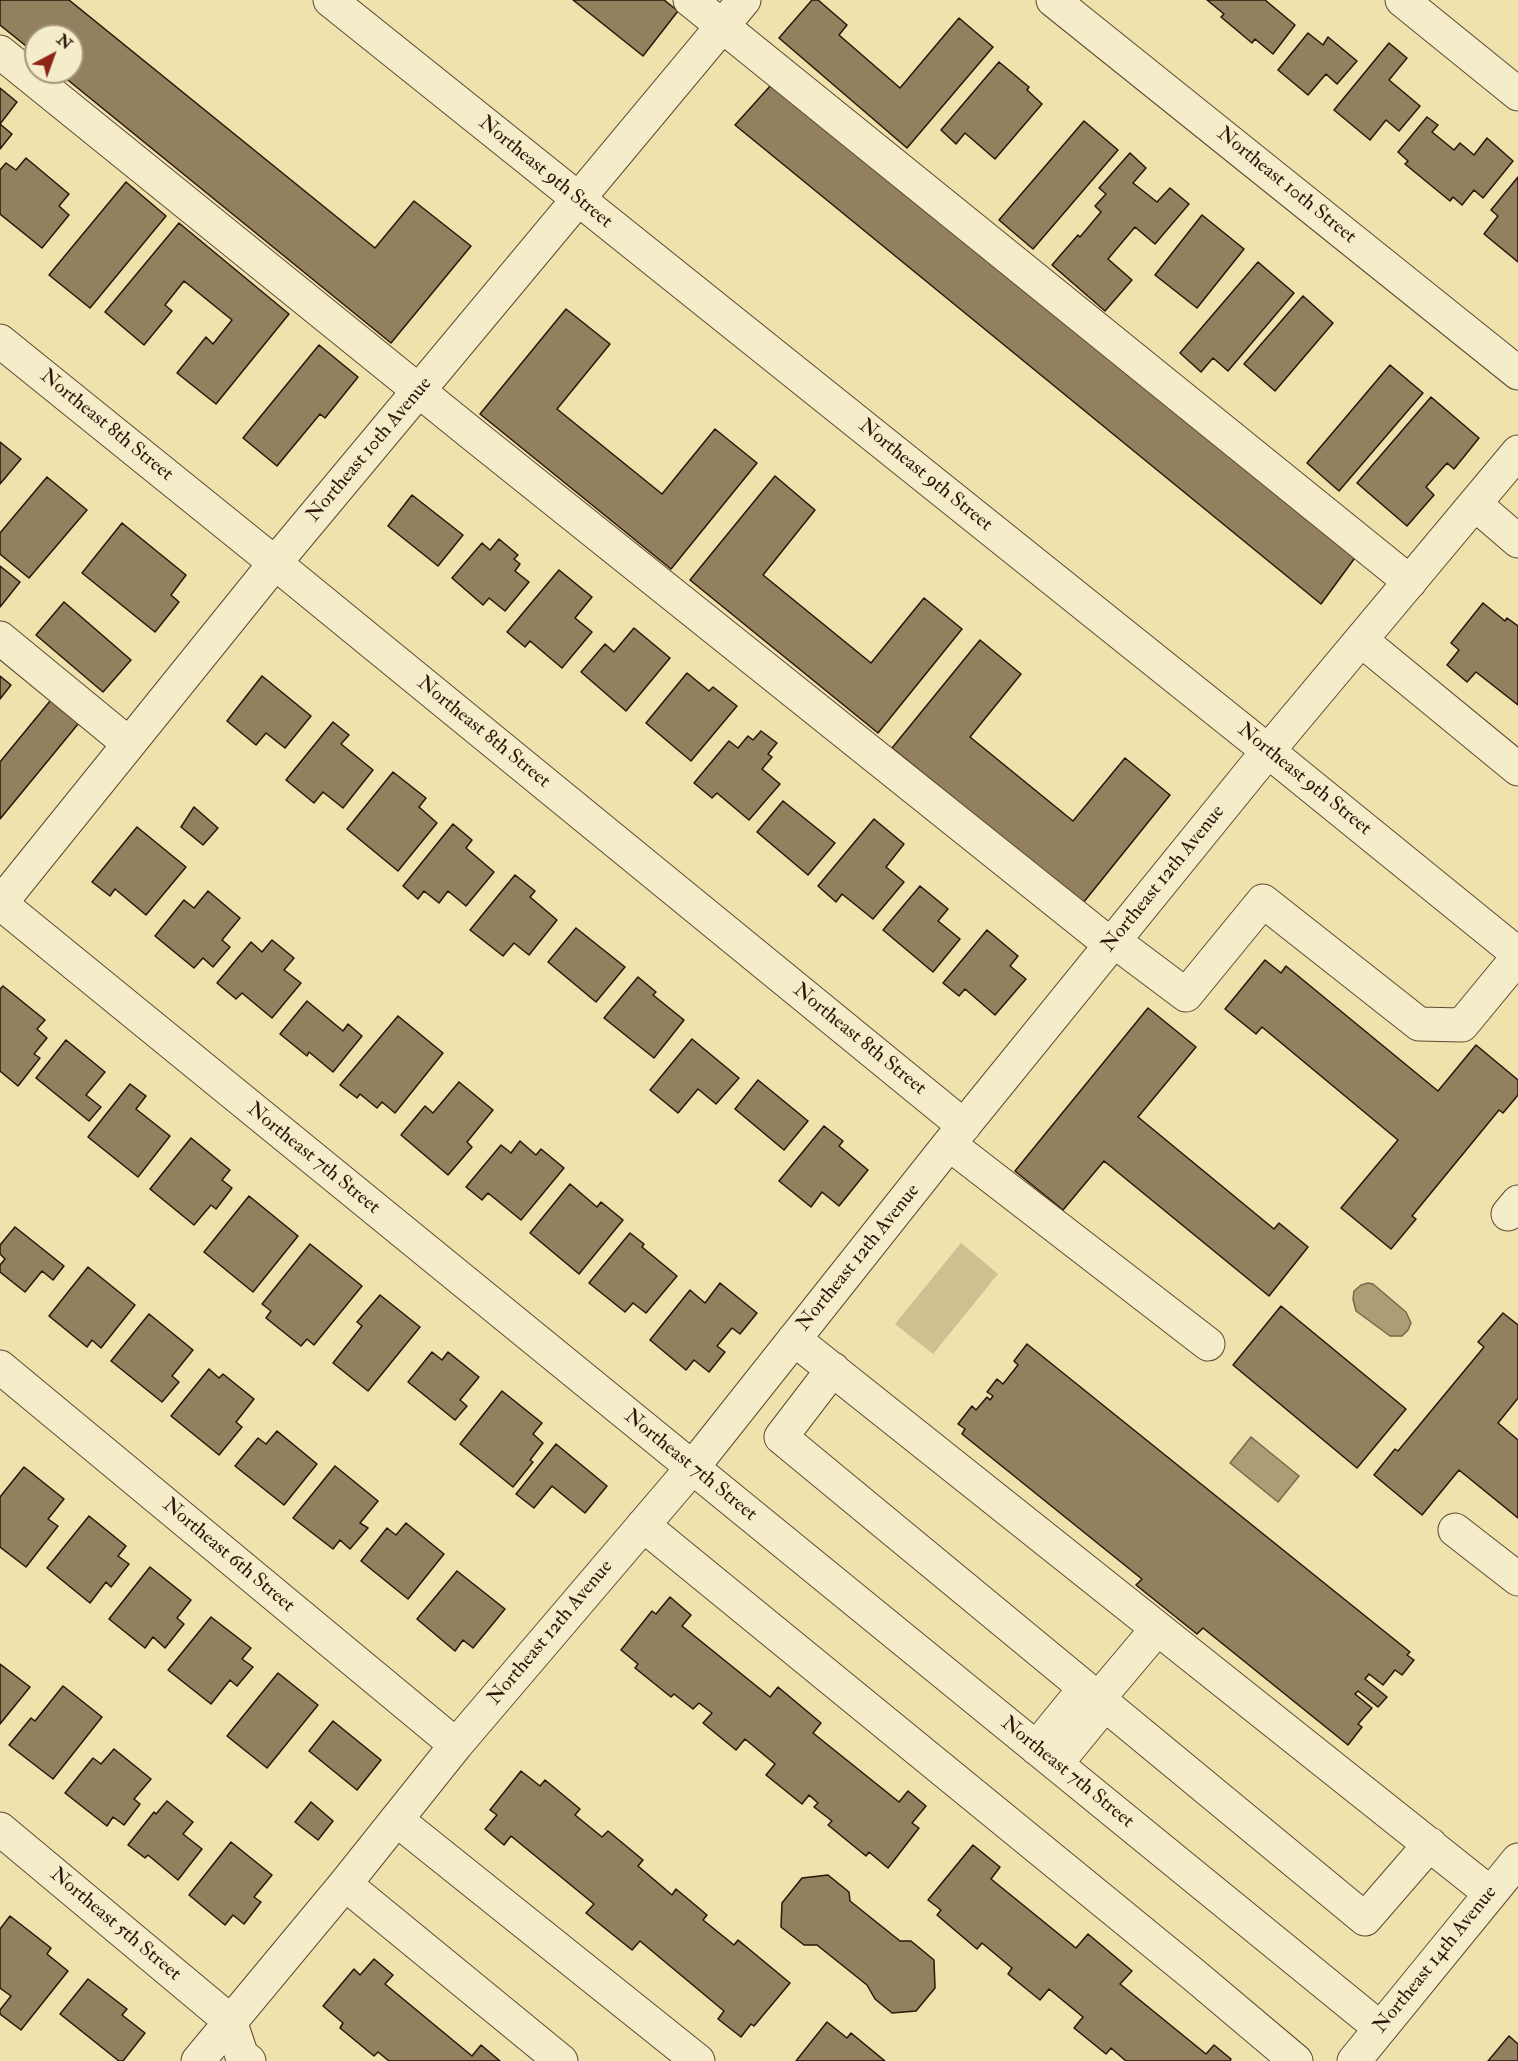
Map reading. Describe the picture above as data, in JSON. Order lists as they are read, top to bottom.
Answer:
{
  "streets": {
    "street": [
      "Northeast 9th Street",
      "Northeast 10th Street",
      "Northeast 8th Street",
      "Northeast 10th Avenue",
      "Northeast 12th Avenue",
      "Northeast 7th Street",
      "Northeast 6th Street",
      "Northeast 5th Street",
      "Northeast 14th Avenue"
    ]
  },
  "crossings": [
    ["Northeast 9th Street", "Northeast 10th Avenue"],
    ["Northeast 9th Street", "Northeast 12th Avenue"],
    ["Northeast 8th Street", "Northeast 10th Avenue"],
    ["Northeast 8th Street", "Northeast 12th Avenue"],
    ["Northeast 10th Avenue", "Northeast 7th Street"],
    ["Northeast 12th Avenue", "Northeast 7th Street"],
    ["Northeast 12th Avenue", "Northeast 6th Street"],
    ["Northeast 12th Avenue", "Northeast 5th Street"],
    ["Northeast 7th Street", "Northeast 14th Avenue"]
  ],
  "north": "top right"
}
